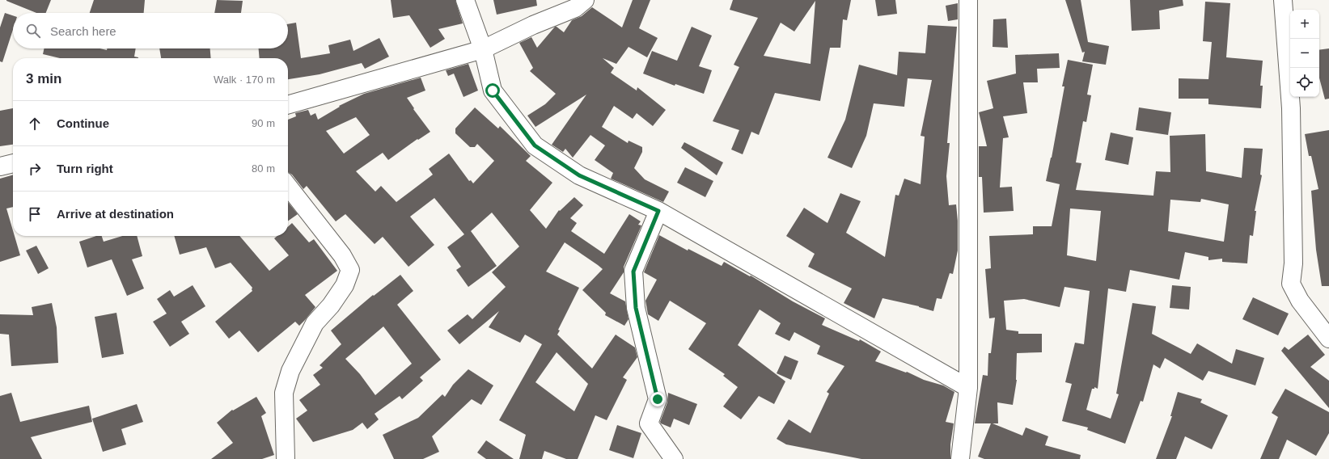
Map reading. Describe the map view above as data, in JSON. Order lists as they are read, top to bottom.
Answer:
{
  "page": {
    "map_buttons": ["+", "−"],
    "search": "Search here",
    "heading": ["3 min", "Walk · 170 m"],
    "list": [
      ["Continue", "90 m"],
      ["Turn right", "80 m"],
      "Arrive at destination"
    ]
  }
}
